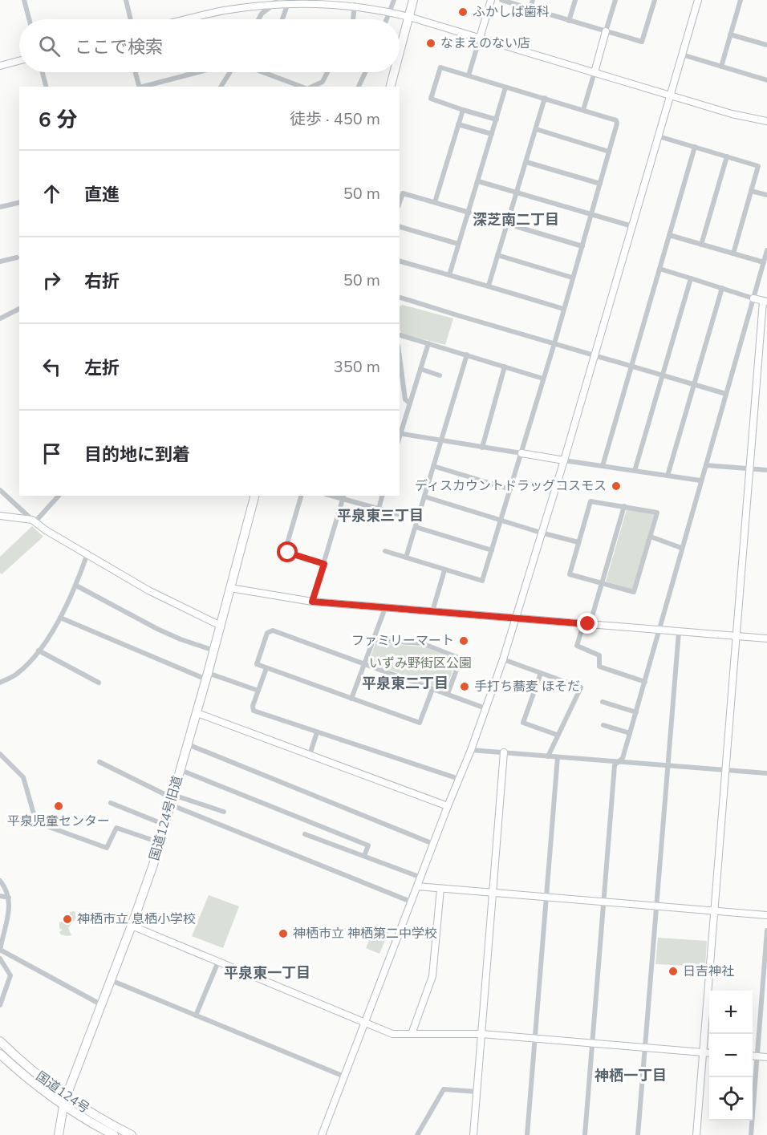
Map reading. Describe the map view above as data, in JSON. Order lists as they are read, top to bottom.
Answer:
{
  "streets": {
    "highway": ["国道124号旧道", "国道124号"]
  },
  "crossings": [
    ["国道124号旧道", "国道124号"]
  ],
  "districts": [
    "深芝南二丁目",
    "平泉東三丁目",
    "平泉東二丁目",
    "平泉東一丁目",
    "神栖一丁目"
  ],
  "parks": ["いずみ野街区公園"],
  "places": [
    "ふかしば歯科",
    "なまえのない店",
    "ディスカウントドラッグコスモス",
    "ファミリーマート",
    "手打ち蕎麦 ほそだ",
    "平泉児童センター",
    "神栖市立 息栖小学校",
    "神栖市立 神栖第二中学校",
    "日吉神社"
  ],
  "page": {
    "search": "ここで検索",
    "heading": ["6 分", "徒歩 · 450 m"],
    "list": [
      ["直進", "50 m"],
      ["右折", "50 m"],
      ["左折", "350 m"],
      "目的地に到着"
    ],
    "map_buttons": ["+", "−"]
  }
}
